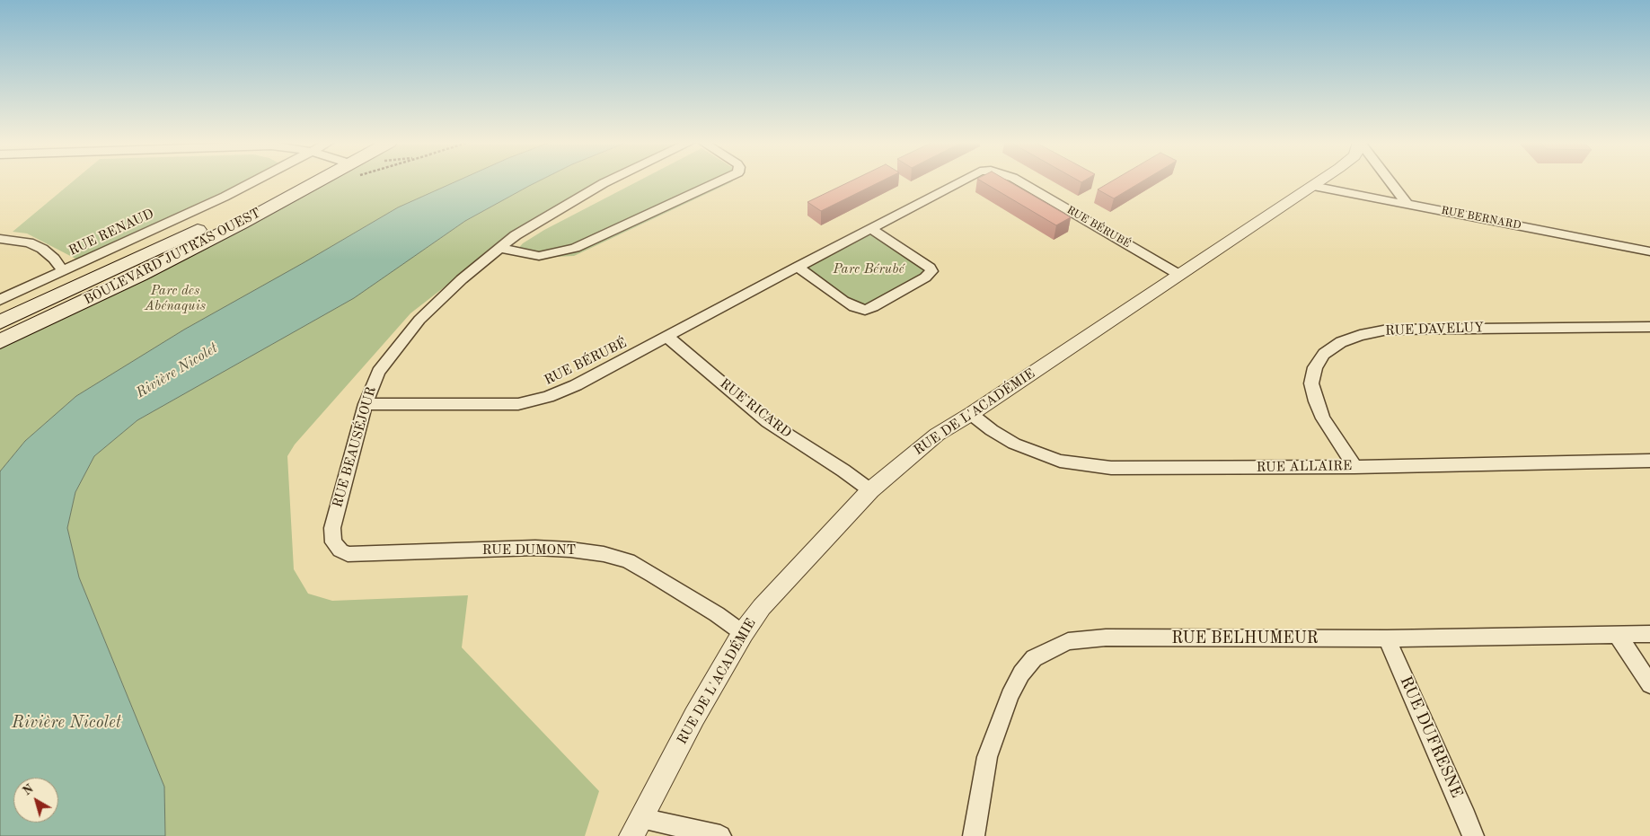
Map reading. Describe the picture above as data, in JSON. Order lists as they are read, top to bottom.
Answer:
{
  "streets": {
    "main road": ["BOULEVARD JUTRAS OUEST"],
    "street": [
      "RUE BERNARD",
      "RUE BÉRUBÉ",
      "RUE RENAUD",
      "RUE DAVELUY",
      "RUE RICARD",
      "RUE DE L'ACADÉMIE",
      "RUE BEAUSÉJOUR",
      "RUE ALLAIRE",
      "RUE DUMONT",
      "RUE BELHUMEUR",
      "RUE DUFRESNE"
    ]
  },
  "crossings": [
    ["RUE BERNARD", "RUE DE L'ACADÉMIE"],
    ["RUE BÉRUBÉ", "RUE RICARD"],
    ["RUE BÉRUBÉ", "RUE DE L'ACADÉMIE"],
    ["RUE BÉRUBÉ", "RUE BEAUSÉJOUR"],
    ["RUE DAVELUY", "RUE ALLAIRE"],
    ["RUE RICARD", "RUE DE L'ACADÉMIE"],
    ["RUE DE L'ACADÉMIE", "RUE ALLAIRE"],
    ["RUE DE L'ACADÉMIE", "RUE DUMONT"],
    ["RUE BEAUSÉJOUR", "RUE DUMONT"],
    ["RUE BELHUMEUR", "RUE DUFRESNE"]
  ],
  "water": ["Rivière Nicolet"],
  "parks": ["Parc Bérubé", "Parc des Abénaquis"],
  "north": "top left"
}
